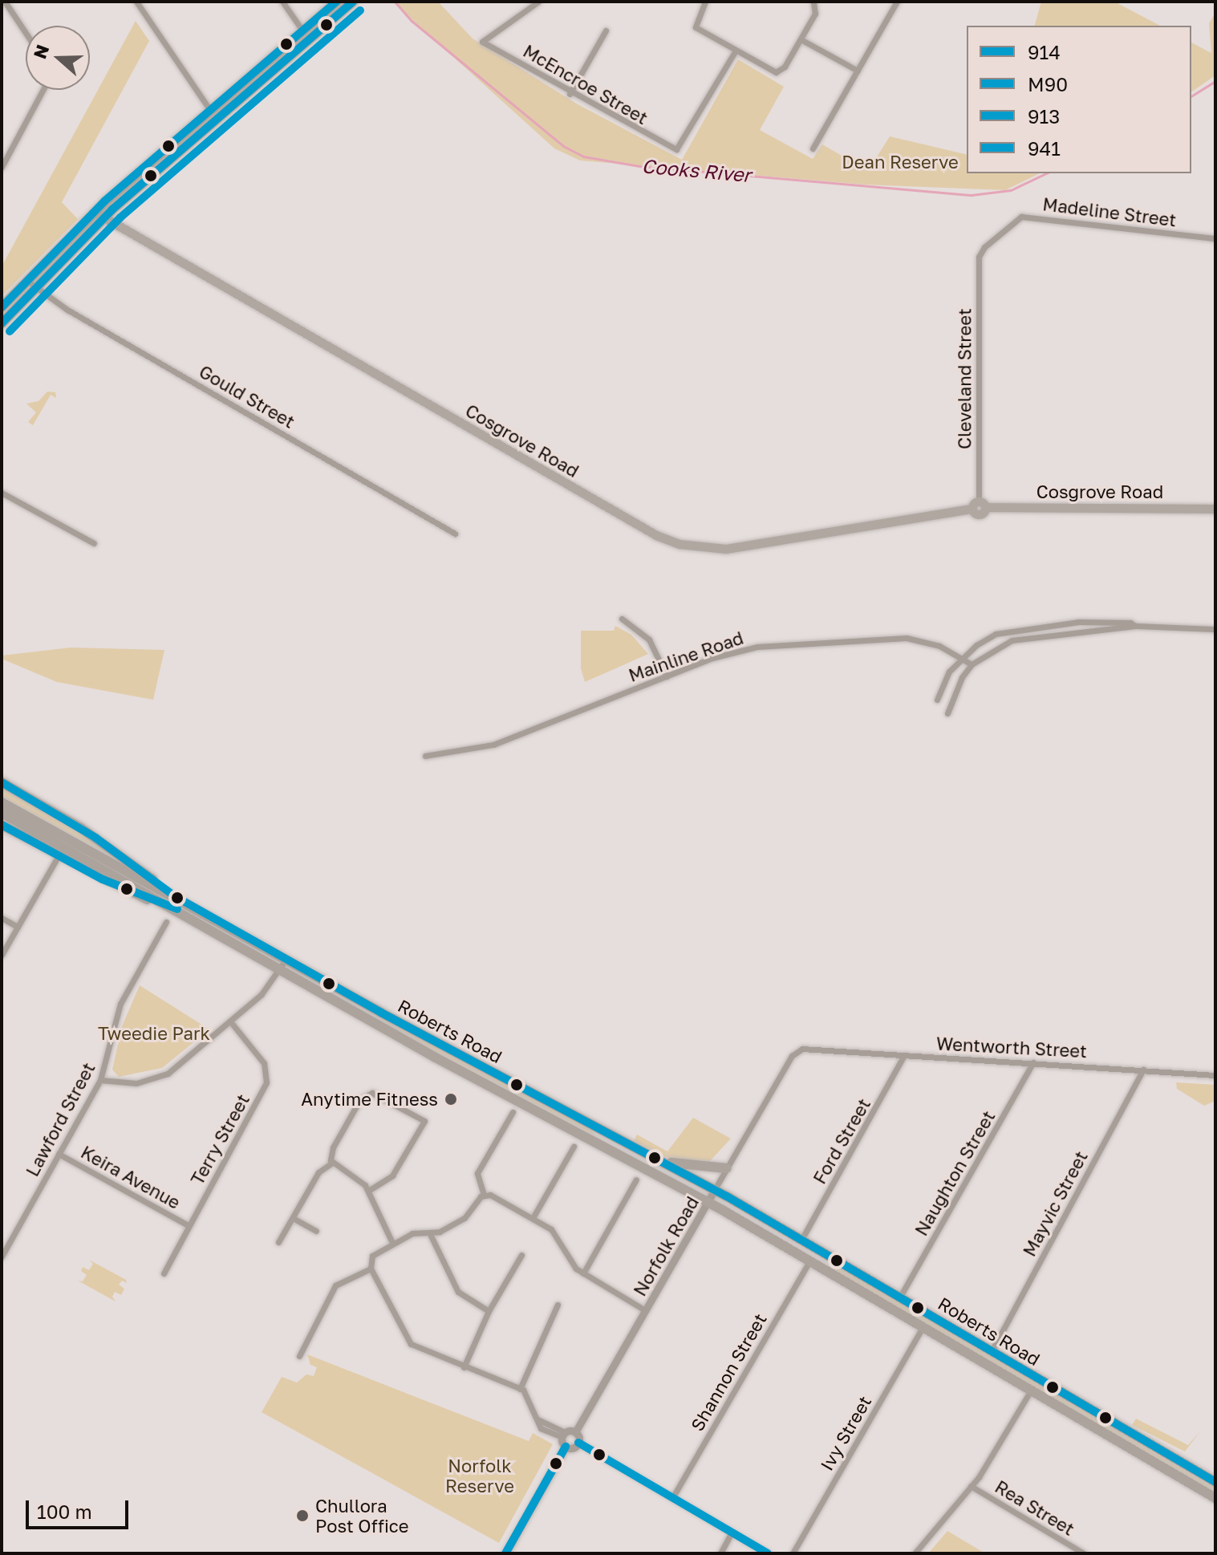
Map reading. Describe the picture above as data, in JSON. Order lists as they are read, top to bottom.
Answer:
{
  "streets": {
    "highway": ["Roberts Road"],
    "main road": ["Cosgrove Road"],
    "street": [
      "McEncroe Street",
      "Madeline Street",
      "Cleveland Street",
      "Gould Street",
      "Mainline Road",
      "Wentworth Street",
      "Lawford Street",
      "Terry Street",
      "Ford Street",
      "Naughton Street",
      "Keira Avenue",
      "Mayvic Street",
      "Norfolk Road",
      "Shannon Street",
      "Ivy Street",
      "Rea Street"
    ]
  },
  "crossings": [
    ["Madeline Street", "Cleveland Street"],
    ["Cleveland Street", "Cosgrove Road"],
    ["Roberts Road", "Ford Street"],
    ["Roberts Road", "Naughton Street"],
    ["Roberts Road", "Mayvic Street"],
    ["Roberts Road", "Norfolk Road"],
    ["Roberts Road", "Shannon Street"],
    ["Roberts Road", "Ivy Street"],
    ["Wentworth Street", "Ford Street"],
    ["Wentworth Street", "Naughton Street"],
    ["Wentworth Street", "Mayvic Street"],
    ["Wentworth Street", "Norfolk Road"],
    ["Lawford Street", "Keira Avenue"],
    ["Terry Street", "Keira Avenue"]
  ],
  "water": ["Cooks River"],
  "parks": ["Dean Reserve", "Tweedie Park", "Norfolk Reserve"],
  "places": ["Anytime Fitness", "Chullora Post Office"],
  "lines": [
    "transit line 914",
    "transit line 913",
    "transit line M90",
    "transit line 941"
  ],
  "legend": [
    "914",
    "M90",
    "913",
    "941"
  ],
  "scale_bar": "100 m",
  "north": "left"
}
